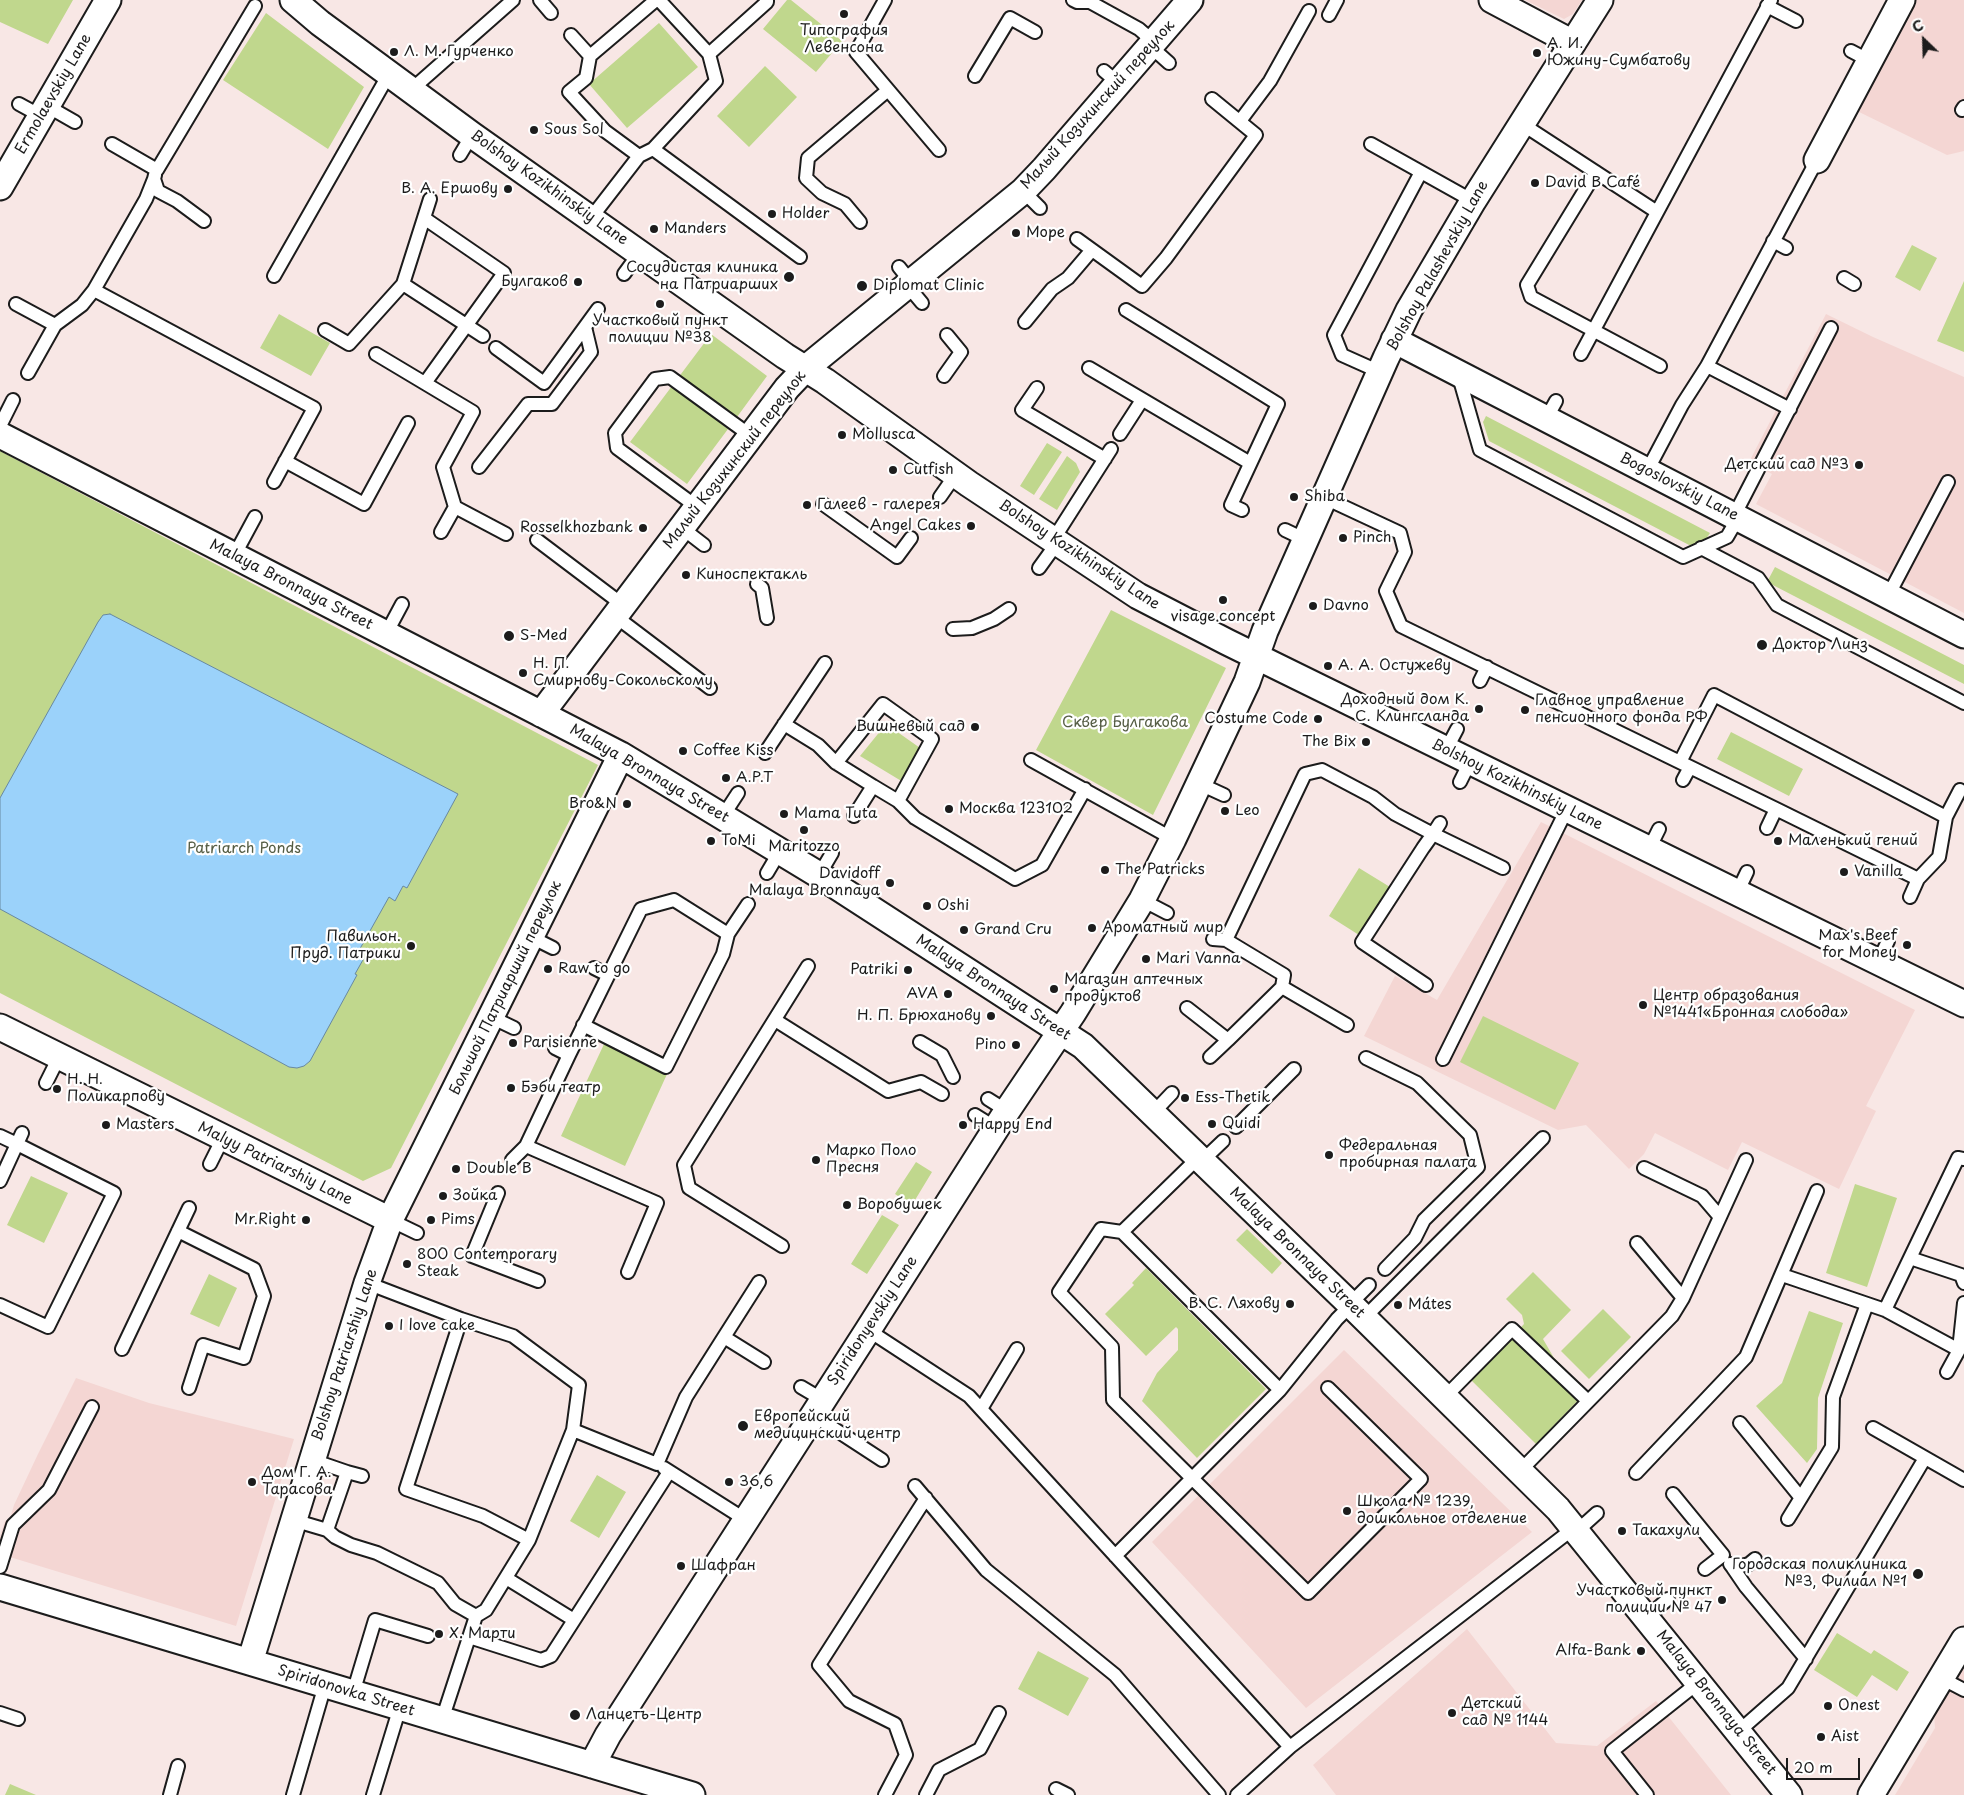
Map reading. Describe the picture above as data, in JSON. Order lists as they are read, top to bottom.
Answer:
{
  "streets": {
    "street": [
      "Ermolaevskiy Lane",
      "Малый Козихинский переулок",
      "Bolshoy Kozikhinskiy Lane",
      "Bolshoy Palashevskiy Lane",
      "Bogoslovskiy Lane",
      "Malaya Bronnaya Street",
      "Большой Патриарший переулок",
      "Malyy Patriarshiy Lane",
      "Spiridonyevskiy Lane",
      "Bolshoy Patriarshiy Lane",
      "Spiridonovka Street"
    ]
  },
  "crossings": [
    ["Малый Козихинский переулок", "Bolshoy Kozikhinskiy Lane"],
    ["Малый Козихинский переулок", "Malaya Bronnaya Street"],
    ["Bolshoy Kozikhinskiy Lane", "Bolshoy Palashevskiy Lane"],
    ["Bolshoy Palashevskiy Lane", "Bogoslovskiy Lane"],
    ["Bolshoy Palashevskiy Lane", "Spiridonyevskiy Lane"],
    ["Malaya Bronnaya Street", "Большой Патриарший переулок"],
    ["Malaya Bronnaya Street", "Spiridonyevskiy Lane"],
    ["Большой Патриарший переулок", "Malyy Patriarshiy Lane"],
    ["Большой Патриарший переулок", "Bolshoy Patriarshiy Lane"],
    ["Malyy Patriarshiy Lane", "Bolshoy Patriarshiy Lane"],
    ["Spiridonyevskiy Lane", "Spiridonovka Street"],
    ["Bolshoy Patriarshiy Lane", "Spiridonovka Street"]
  ],
  "parks": ["Сквер Булгакова", "Patriarch Ponds"],
  "places": [
    "Типография Левенсона",
    "Л. М. Гурченко",
    "А. И. Южину-Сумбатову",
    "Sous Sol",
    "David B Café",
    "В. А. Ершову",
    "Holder",
    "Manders",
    "Море",
    "Сосудистая клиника на Патриарших",
    "Булгаков",
    "Diplomat Clinic",
    "Участковый пункт полиции №38",
    "Mollusca",
    "Детский сад №3",
    "Cutfish",
    "Shiba",
    "Галеев - галерея",
    "Angel Cakes",
    "Rosselkhozbank",
    "Pinch",
    "Киноспектакль",
    "visage.concept",
    "Davno",
    "S-Med",
    "Доктор Линз",
    "А. А. Остужеву",
    "Н. П. Смирнову-Сокольскому",
    "Доходный дом К. С. Клингсланда",
    "Главное управление пенсионного фонда РФ",
    "Costume Code",
    "Вишневый сад",
    "The Bix",
    "Coffee Kiss",
    "А.Р.Т",
    "Bro&N",
    "Москва 123102",
    "Leo",
    "Mama Tuta",
    "Maritozzo",
    "ToMi",
    "Маленький гений",
    "The Patricks",
    "Vanilla",
    "Davidoff Malaya Bronnaya",
    "Oshi",
    "Ароматный мир",
    "Grand Cru",
    "Max's Beef for Money",
    "Павильон. Пруд. Патрики",
    "Mari Vanna",
    "Raw to go",
    "Patriki",
    "Магазин аптечных продуктов",
    "AVA",
    "Центр образования №1441«Бронная слобода»",
    "Н. П. Брюханову",
    "Parisienne",
    "Pino",
    "Бэби театр",
    "Н. Н. Поликарпову",
    "Ess-Thetik",
    "Quidi",
    "Masters",
    "Happy End",
    "Федеральная пробирная палата",
    "Марко Поло Пресня",
    "Double B",
    "Зойка",
    "Воробушек",
    "Mr.Right",
    "Pims",
    "800 Contemporary Steak",
    "В. С. Ляхову",
    "Mátes",
    "I love cake",
    "Европейский медицинский центр",
    "Дом Г. А. Тарасова",
    "36,6",
    "Школа № 1239, дошкольное отделение",
    "Такахули",
    "Шафран",
    "Городская поликлиника №3, Филиал №1",
    "Участковый пункт полиции № 47",
    "Х. Марти",
    "Alfa-Bank",
    "Onest",
    "Детский сад № 1144",
    "Ланцетъ-Центр",
    "Aist"
  ],
  "scale_bar": "20 m",
  "north": "top left"
}
